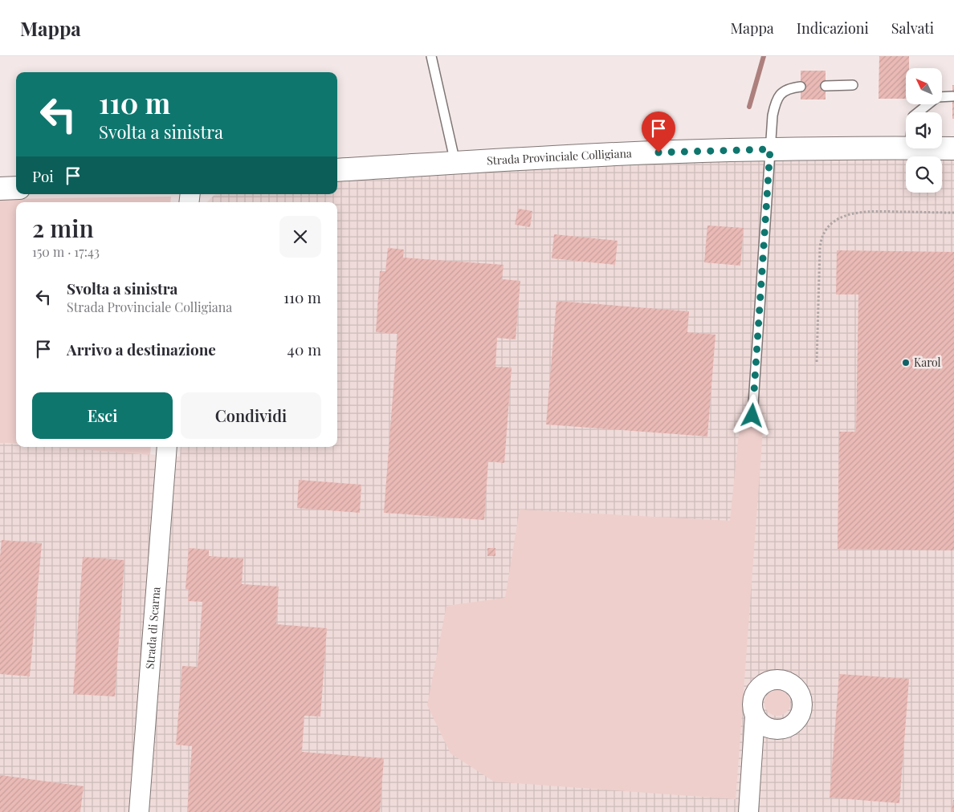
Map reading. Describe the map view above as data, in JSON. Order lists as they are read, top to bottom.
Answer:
{
  "streets": {
    "main road": ["Strada Provinciale Colligiana"],
    "street": ["Strada di Scarna"]
  },
  "places": ["Karol"],
  "north": "top left",
  "page": {
    "header": "Mappa",
    "nav": ["Mappa", "Indicazioni", "Salvati"],
    "turn": ["110 m", "Svolta a sinistra"],
    "then": "Poi",
    "heading": ["2 min", "150 m · 17:43"],
    "list": [
      {
        "name": "Svolta a sinistra",
        "note": "Strada Provinciale Colligiana",
        "value": "110 m"
      },
      {
        "name": "Arrivo a destinazione",
        "value": "40 m"
      }
    ],
    "buttons": ["Esci", "Condividi"]
  }
}
